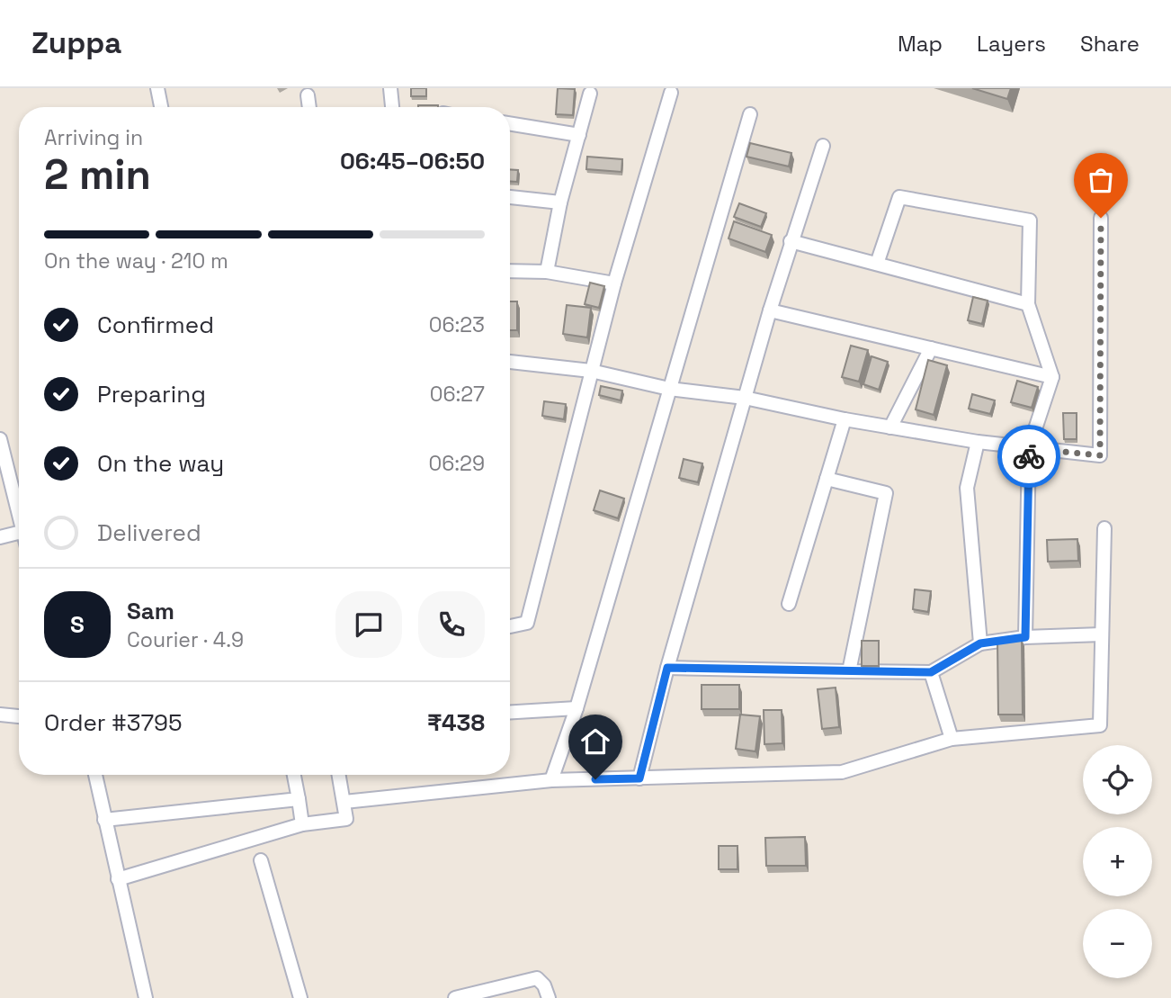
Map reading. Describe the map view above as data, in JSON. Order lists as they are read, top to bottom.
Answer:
{
  "page": {
    "header": "Zuppa",
    "nav": ["Map", "Layers", "Share"],
    "heading": ["2 min", "Arriving in", "06:45–06:50"],
    "panel": [
      "Sam",
      "Courier · 4.9",
      "Order #3795",
      "₹438"
    ],
    "bar": "On the way · 210 m",
    "list": [
      ["Confirmed", "06:23"],
      ["Preparing", "06:27"],
      ["On the way", "06:29"],
      "Delivered"
    ],
    "round": "S",
    "map_buttons": ["+", "−"]
  }
}
